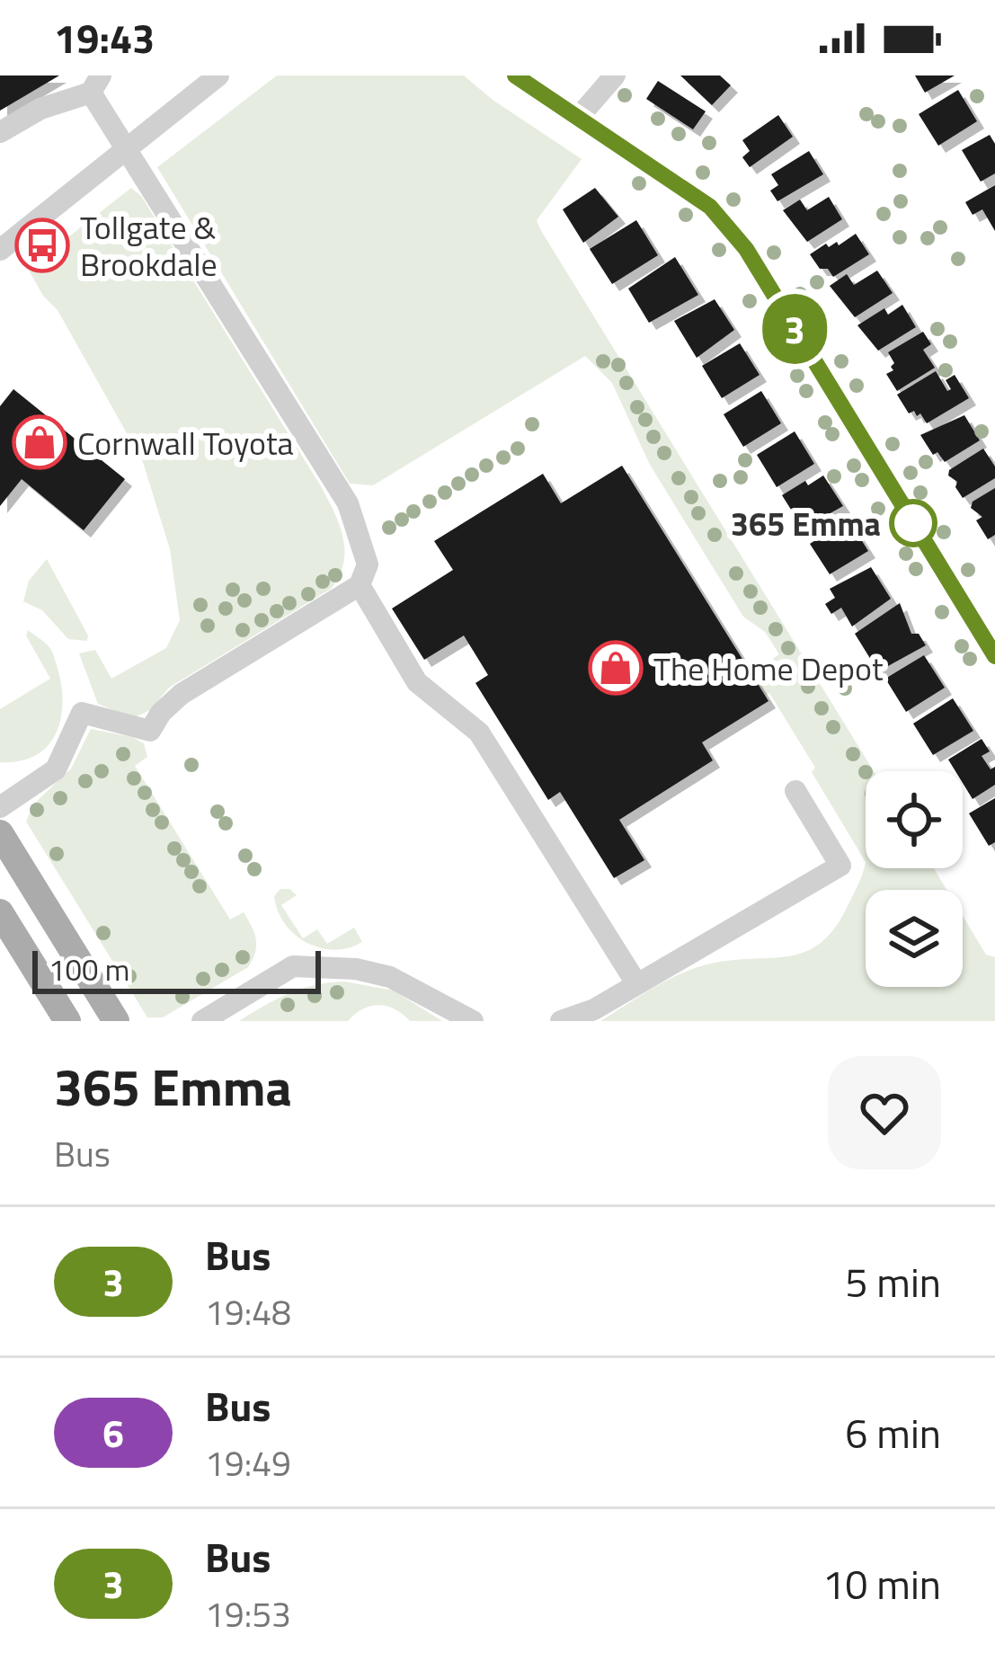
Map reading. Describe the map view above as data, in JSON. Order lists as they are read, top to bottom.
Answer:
{
  "places": {
    "bus stop": ["Tollgate & Brookdale"],
    "shop": ["Cornwall Toyota", "The Home Depot"],
    "other": ["365 Emma"]
  },
  "lines": ["bus line 3"],
  "scale_bar": "100 m",
  "page": {
    "status": "19:43",
    "on_map": "3",
    "scale": "100 m",
    "heading": ["365 Emma", "Bus"],
    "list": [
      {
        "mark": "3",
        "name": "Bus",
        "note": "19:48",
        "value": "5 min"
      },
      {
        "mark": "6",
        "name": "Bus",
        "note": "19:49",
        "value": "6 min"
      },
      {
        "mark": "3",
        "name": "Bus",
        "note": "19:53",
        "value": "10 min"
      }
    ]
  }
}
